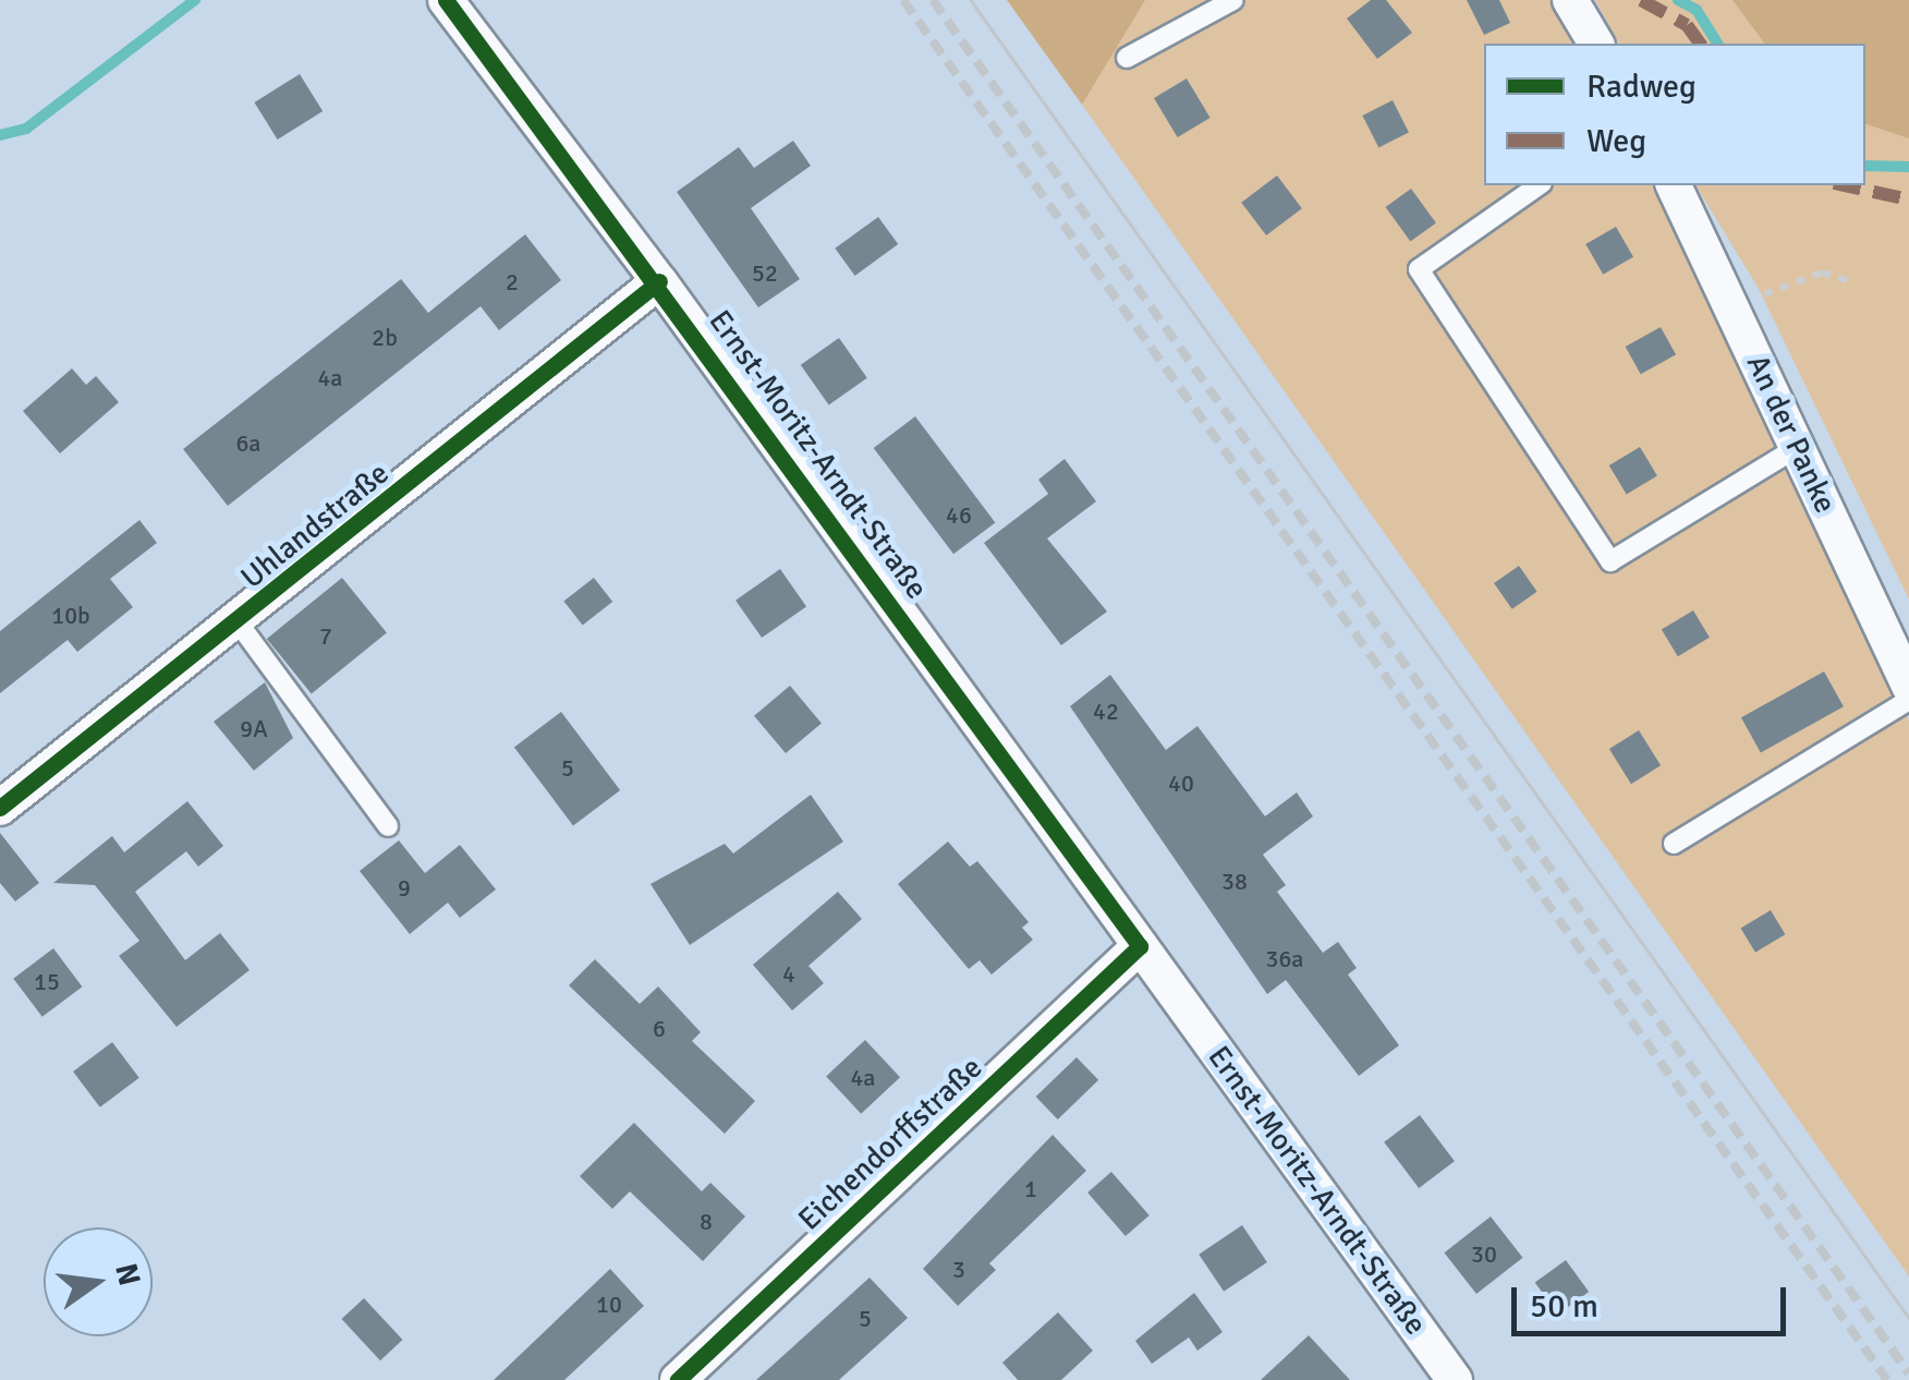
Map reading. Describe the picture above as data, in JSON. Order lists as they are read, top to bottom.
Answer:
{
  "streets": {
    "street": [
      "An der Panke",
      "Ernst-Moritz-Arndt-Straße",
      "Uhlandstraße",
      "Eichendorffstraße"
    ]
  },
  "crossings": [
    ["Ernst-Moritz-Arndt-Straße", "Uhlandstraße"],
    ["Ernst-Moritz-Arndt-Straße", "Eichendorffstraße"]
  ],
  "house_numbers": [
    "52",
    "2",
    "2b",
    "4a",
    "6a",
    "46",
    "10b",
    "7",
    "42",
    "9A",
    "5",
    "40",
    "38",
    "9",
    "36a",
    "4",
    "15",
    "6",
    "4a",
    "1",
    "8",
    "30",
    "3",
    "10",
    "5"
  ],
  "legend": ["Radweg", "Weg"],
  "scale_bar": "50 m",
  "north": "right"
}
